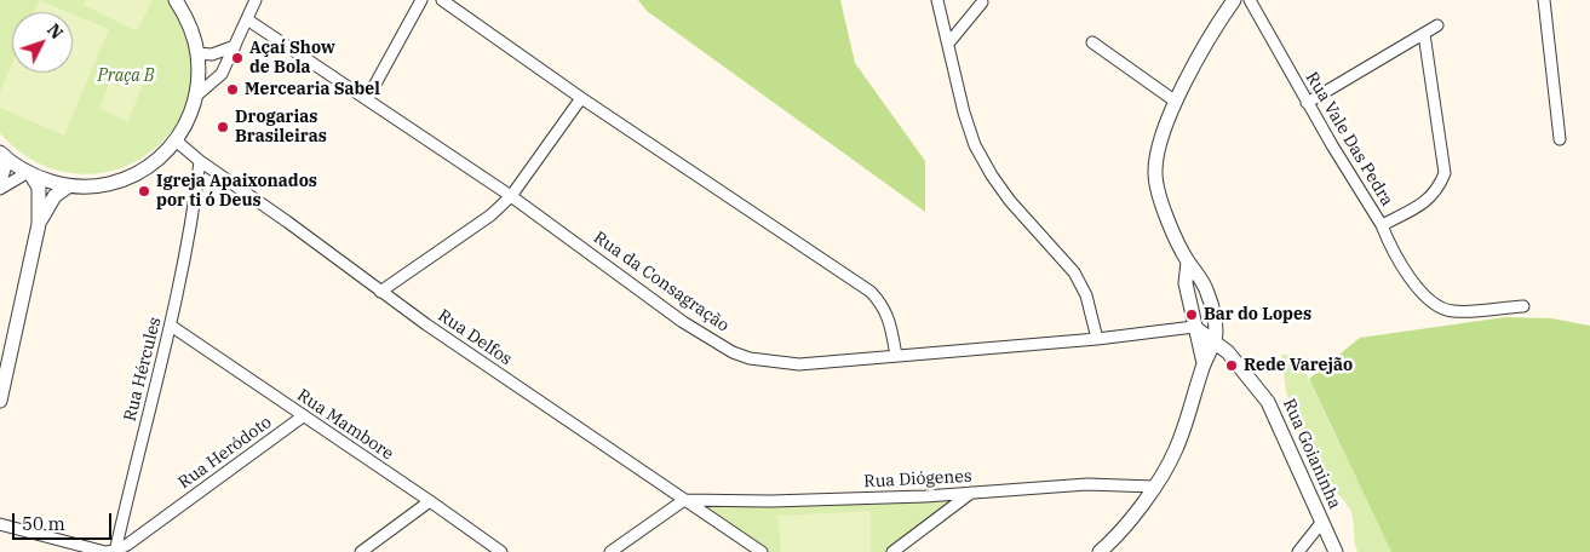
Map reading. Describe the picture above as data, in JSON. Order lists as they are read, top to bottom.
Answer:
{
  "streets": {
    "street": [
      "Rua Vale Das Pedra",
      "Rua da Consagração",
      "Rua Delfos",
      "Rua Hércules",
      "Rua Mambore",
      "Rua Heródoto",
      "Rua Goianinha",
      "Rua Diógenes"
    ]
  },
  "crossings": [
    ["Rua da Consagração", "Rua Goianinha"],
    ["Rua Delfos", "Rua Hércules"],
    ["Rua Delfos", "Rua Diógenes"],
    ["Rua Hércules", "Rua Mambore"],
    ["Rua Hércules", "Rua Heródoto"],
    ["Rua Mambore", "Rua Heródoto"]
  ],
  "parks": ["Praça B"],
  "places": [
    "Açaí Show de Bola",
    "Mercearia Sabel",
    "Drogarias Brasileiras",
    "Igreja Apaixonados por ti ó Deus",
    "Bar do Lopes",
    "Rede Varejão"
  ],
  "scale_bar": "50 m",
  "north": "top right"
}
